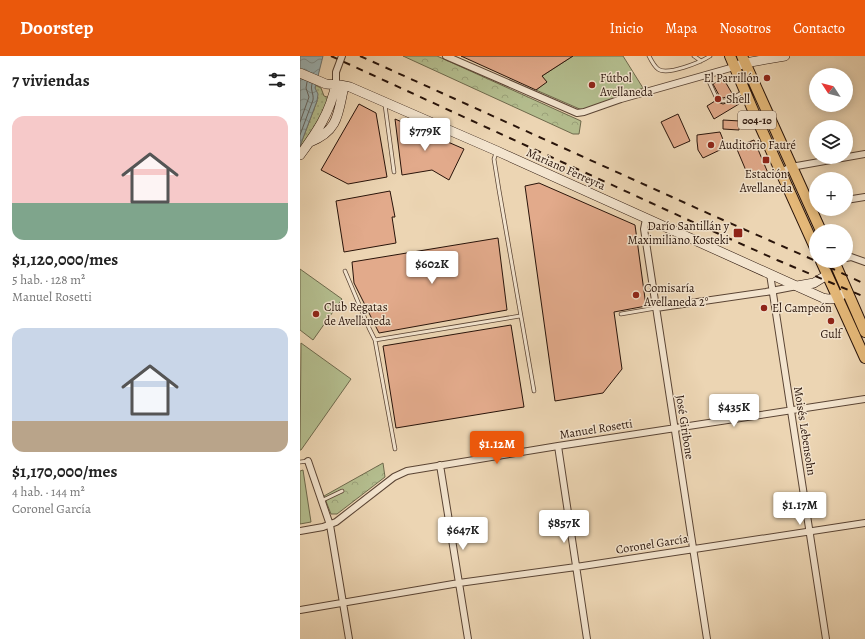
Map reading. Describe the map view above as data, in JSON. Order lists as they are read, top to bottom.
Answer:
{
  "streets": {
    "main road": ["004-10"],
    "street": [
      "Mariano Ferreyra",
      "José Giribone",
      "Manuel Rosetti",
      "Moisés Lebensohn",
      "Coronel García"
    ]
  },
  "crossings": [
    ["Mariano Ferreyra", "José Giribone"],
    ["Mariano Ferreyra", "Moisés Lebensohn"],
    ["José Giribone", "Manuel Rosetti"],
    ["José Giribone", "Coronel García"],
    ["Manuel Rosetti", "Moisés Lebensohn"],
    ["Moisés Lebensohn", "Coronel García"]
  ],
  "places": {
    "other": [
      "El Parrillón",
      "Fútbol Avellaneda",
      "Shell",
      "Auditorio Fauré",
      "Comisaría Avellaneda 2°",
      "El Campeón",
      "Club Regatas de Avellaneda",
      "Gulf"
    ],
    "transit": ["Estación Avellaneda", "Darío Santillán y Maximiliano Kosteki"]
  },
  "north": "top left",
  "page": {
    "header": "Doorstep",
    "nav": [
      "Inicio",
      "Mapa",
      "Nosotros",
      "Contacto"
    ],
    "heading": "7 viviendas",
    "map_buttons": ["+", "−"],
    "list": [
      {
        "name": "$1,120,000/mes",
        "note": "5 hab. · 128 m² · Manuel Rosetti"
      },
      {
        "name": "$1,170,000/mes",
        "note": "4 hab. · 144 m² · Coronel García"
      }
    ],
    "price": [
      "$779K",
      "$602K",
      "$435K",
      "$1.12M",
      "$1.17M",
      "$857K",
      "$647K"
    ]
  }
}
